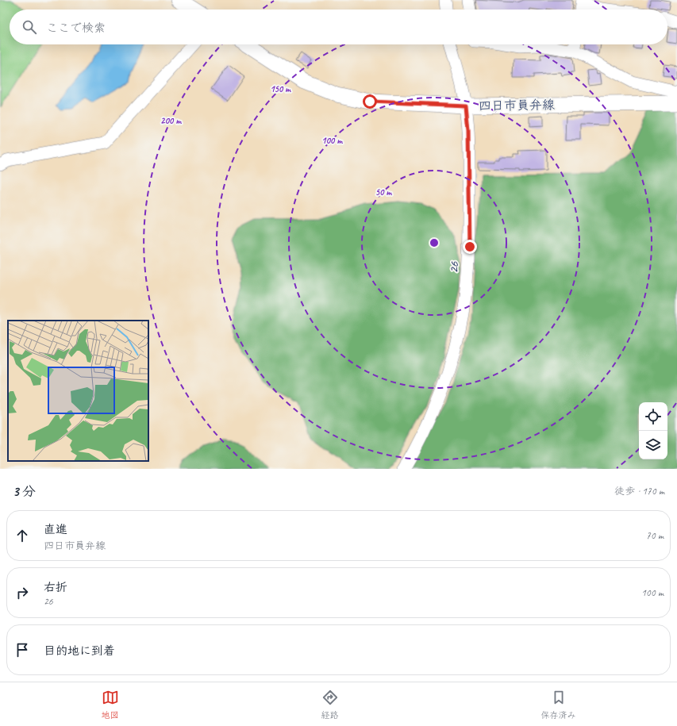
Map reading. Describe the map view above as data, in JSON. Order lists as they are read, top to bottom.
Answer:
{
  "streets": {
    "main road": ["四日市員弁線"],
    "street": ["26"]
  },
  "crossings": [
    ["四日市員弁線", "26"]
  ],
  "page": {
    "search": "ここで検索",
    "heading": ["3 分", "徒歩 · 170 m"],
    "list": [
      ["直進", "四日市員弁線", "70 m"],
      ["右折", "26", "100 m"],
      "目的地に到着"
    ],
    "nav": ["地図", "経路", "保存済み"]
  },
  "rings": [
    "150 m",
    "200 m",
    "100 m",
    "50 m"
  ]
}
